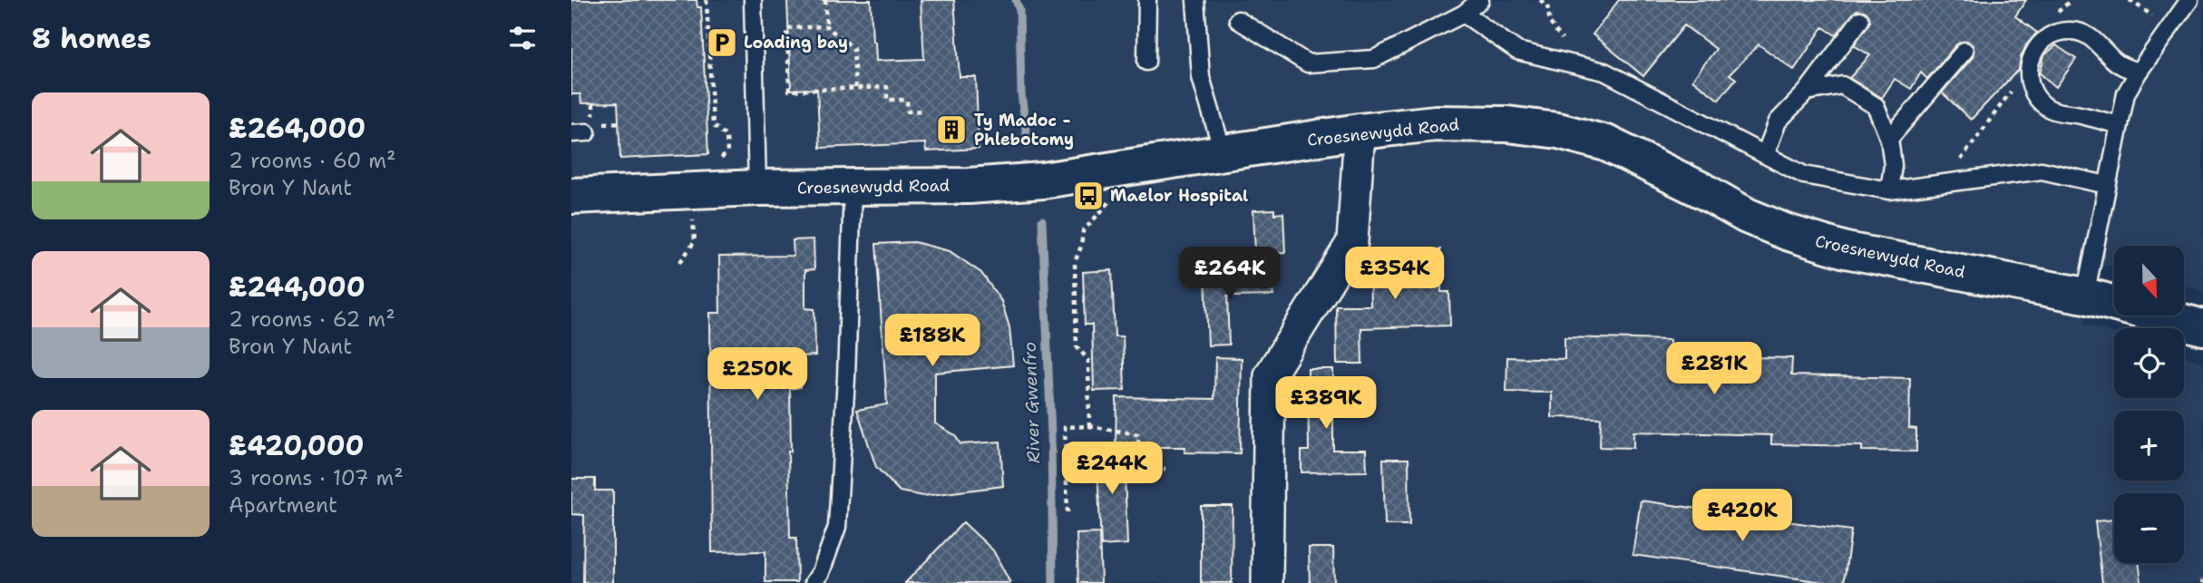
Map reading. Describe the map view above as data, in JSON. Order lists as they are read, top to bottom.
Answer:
{
  "streets": {
    "street": ["Croesnewydd Road"]
  },
  "water": ["River Gwenfro"],
  "places": {
    "parking": ["Loading bay"],
    "building": ["Ty Madoc - Phlebotomy"],
    "bus stop": ["Maelor Hospital"]
  },
  "north": "bottom",
  "page": {
    "heading": "8 homes",
    "list": [
      {
        "name": "£264,000",
        "note": "2 rooms · 60 m² · Bron Y Nant"
      },
      {
        "name": "£244,000",
        "note": "2 rooms · 62 m² · Bron Y Nant"
      },
      {
        "name": "£420,000",
        "note": "3 rooms · 107 m² · Apartment"
      }
    ],
    "map_buttons": ["+", "−"],
    "price": [
      "£264K",
      "£354K",
      "£188K",
      "£281K",
      "£250K",
      "£389K",
      "£244K",
      "£420K"
    ]
  }
}
